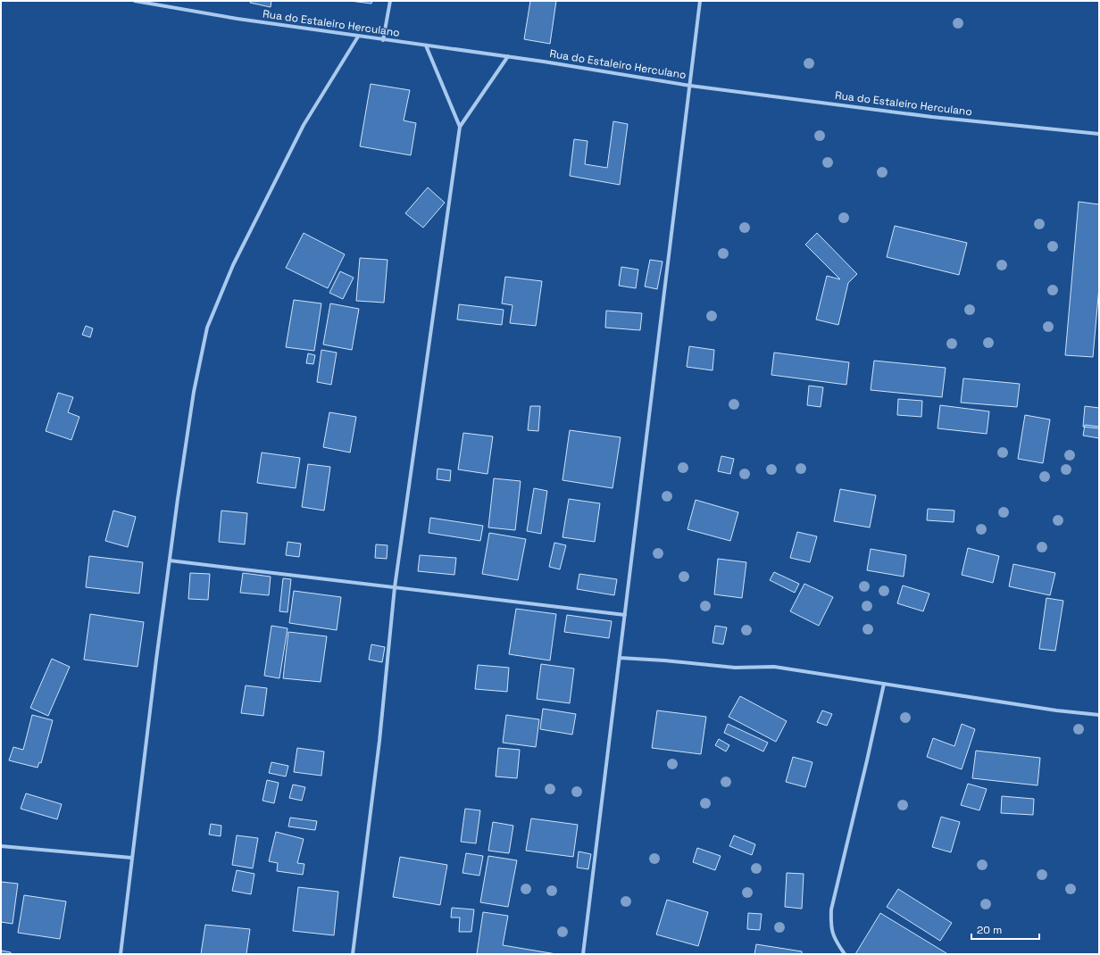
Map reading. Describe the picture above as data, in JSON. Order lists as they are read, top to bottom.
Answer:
{
  "streets": {
    "street": ["Rua do Estaleiro Herculano"]
  },
  "scale_bar": "20 m"
}
